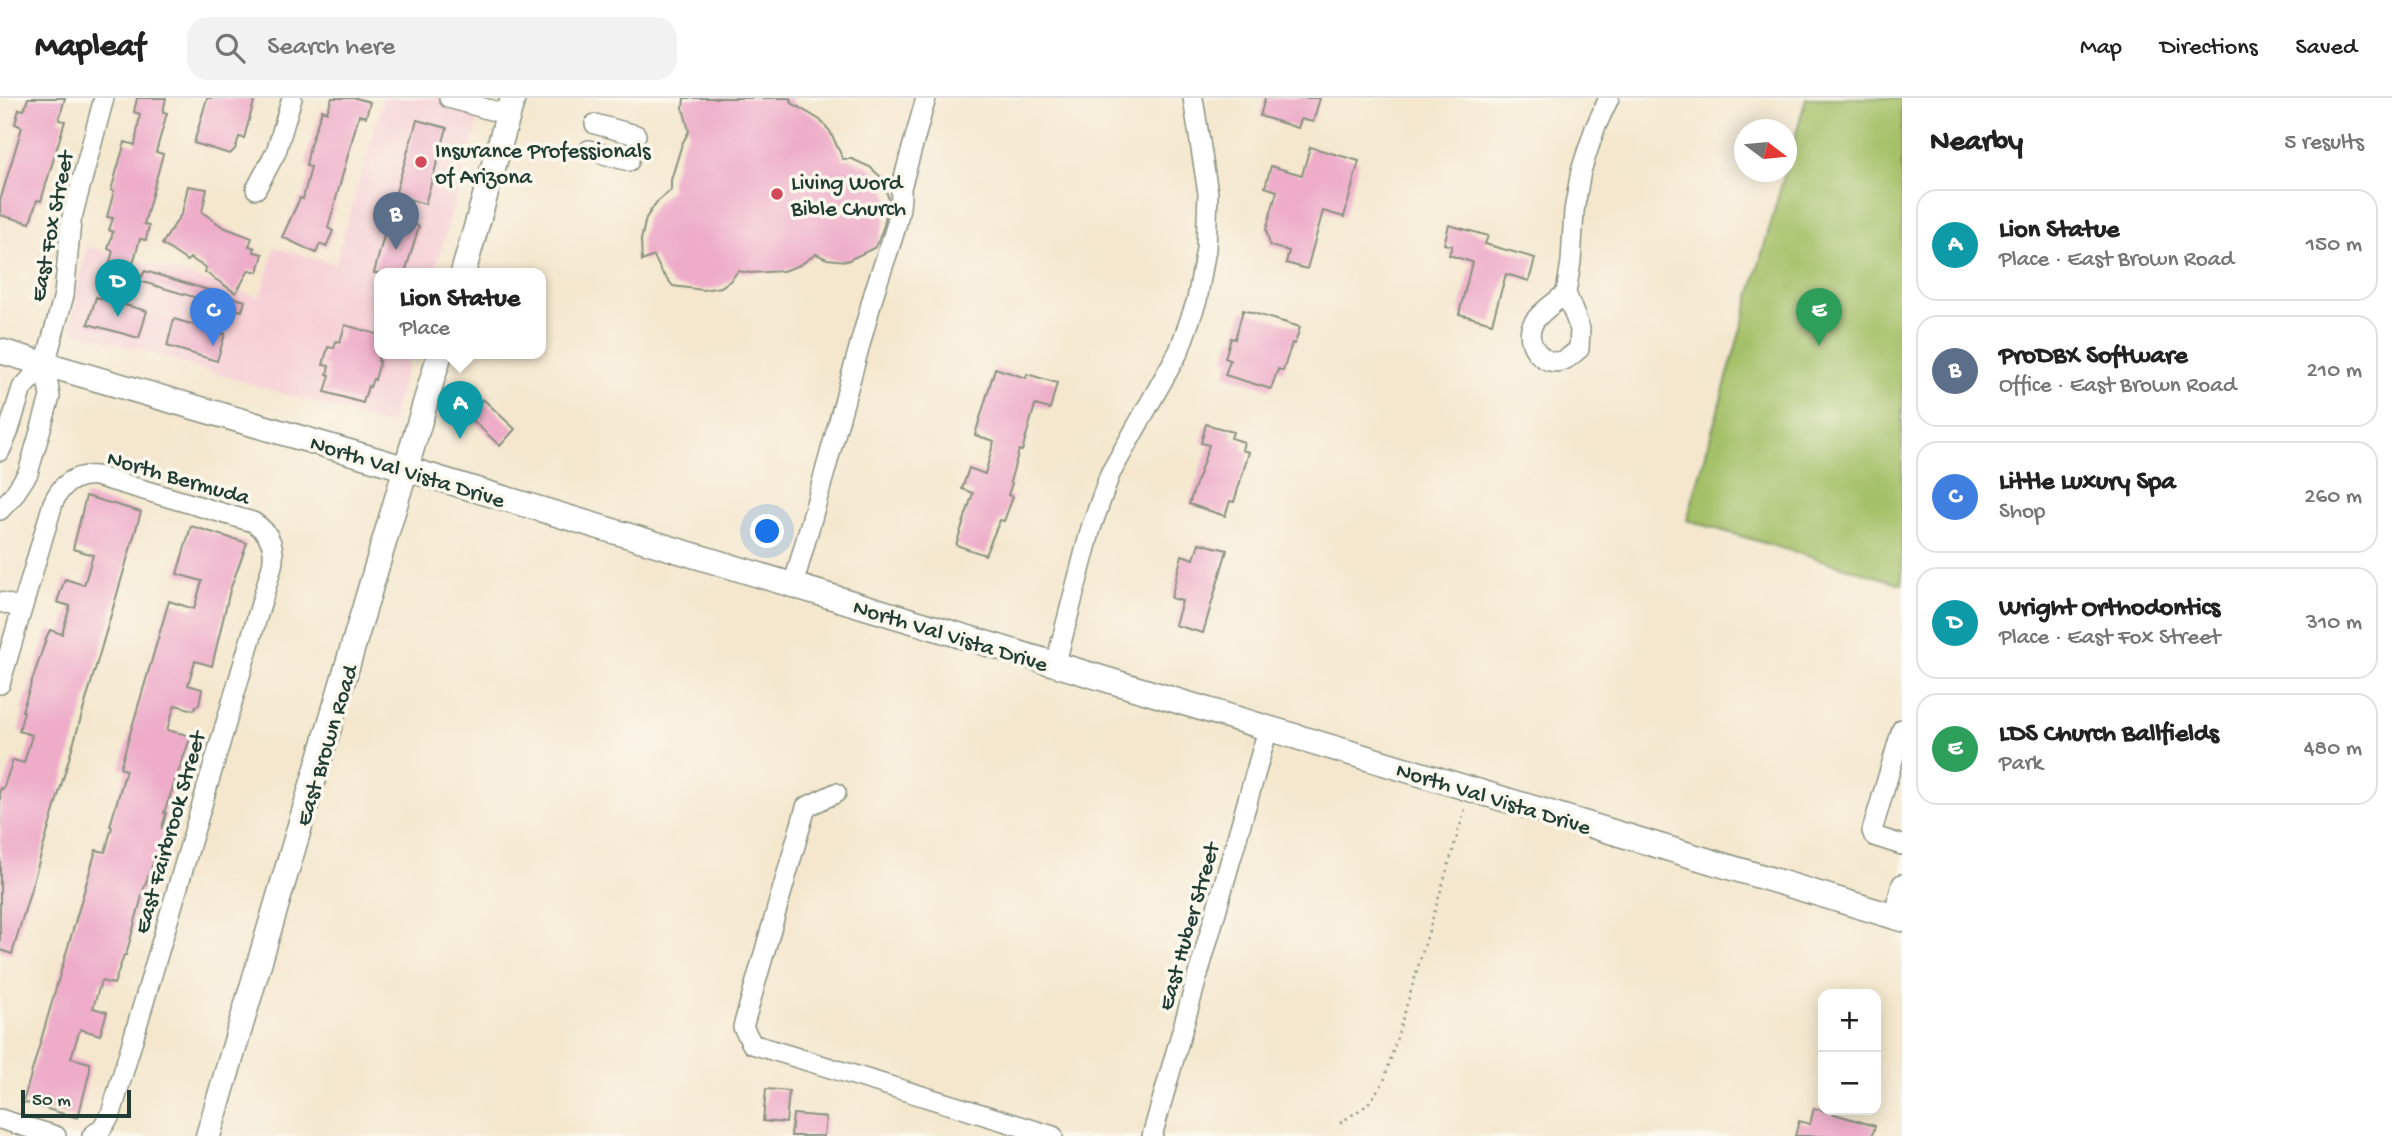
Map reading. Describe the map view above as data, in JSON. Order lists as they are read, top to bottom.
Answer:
{
  "streets": {
    "main road": ["North Val Vista Drive", "East Brown Road"],
    "street": [
      "East Fox Street",
      "North Bermuda",
      "East Fairbrook Street",
      "East Huber Street"
    ]
  },
  "crossings": [
    ["East Fox Street", "North Val Vista Drive"],
    ["North Val Vista Drive", "East Brown Road"],
    ["North Val Vista Drive", "East Huber Street"],
    ["North Bermuda", "East Fairbrook Street"]
  ],
  "places": ["Insurance Professionals of Arizona", "Living Word Bible Church"],
  "scale_bar": "50 m",
  "north": "right",
  "page": {
    "header": "Mapleaf",
    "search": "Search here",
    "nav": ["Map", "Directions", "Saved"],
    "heading": ["Nearby", "5 results"],
    "list": [
      {
        "mark": "A",
        "name": "Lion Statue",
        "note": "Place · East Brown Road",
        "value": "150 m"
      },
      {
        "mark": "B",
        "name": "ProDBX Software",
        "note": "Office · East Brown Road",
        "value": "210 m"
      },
      {
        "mark": "C",
        "name": "Little Luxury Spa",
        "note": "Shop",
        "value": "260 m"
      },
      {
        "mark": "D",
        "name": "Wright Orthodontics",
        "note": "Place · East Fox Street",
        "value": "310 m"
      },
      {
        "mark": "E",
        "name": "LDS Church Ballfields",
        "note": "Park",
        "value": "480 m"
      }
    ],
    "pins": [
      "B",
      "D",
      "C",
      "E",
      "A"
    ],
    "popup": ["Lion Statue", "Place"],
    "map_buttons": ["+", "−"],
    "scale": "50 m"
  }
}
